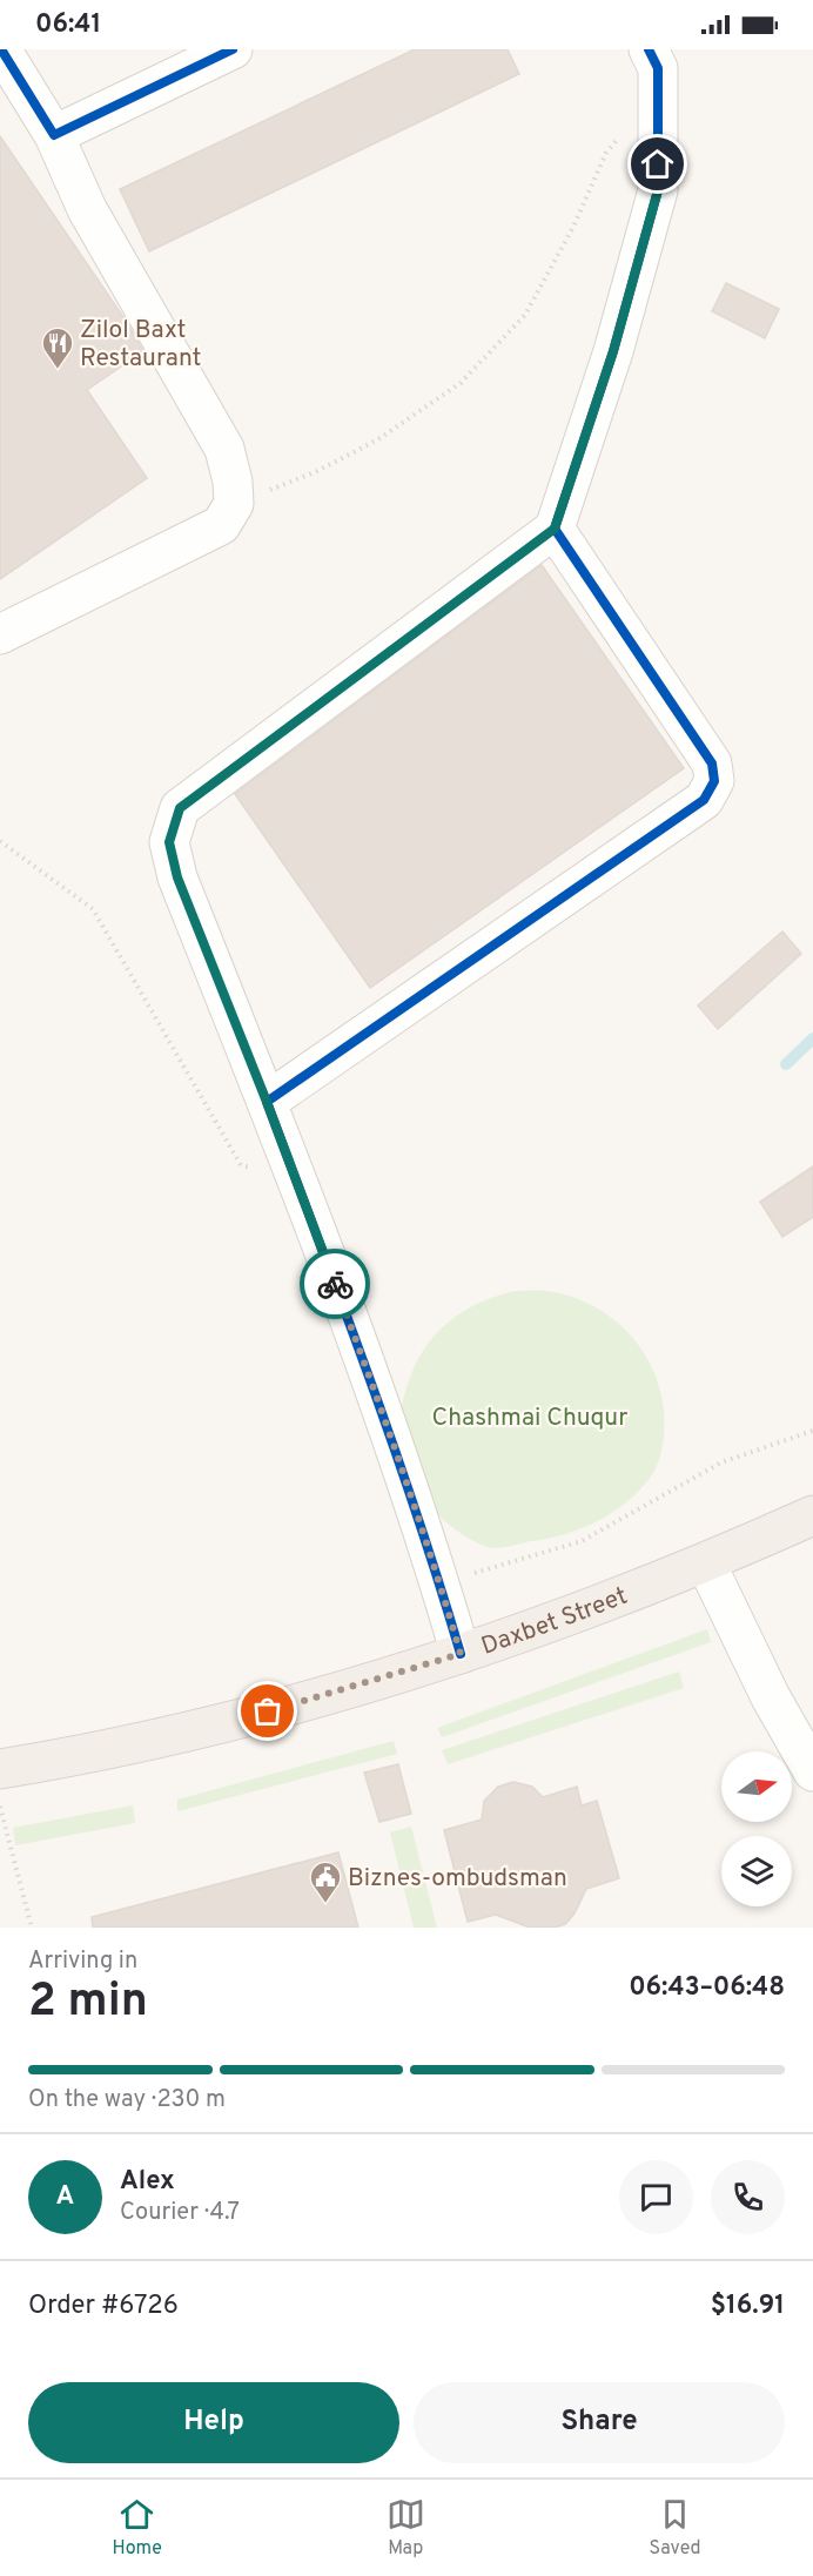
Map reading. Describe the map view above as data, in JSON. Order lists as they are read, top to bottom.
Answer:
{
  "streets": {
    "main road": ["Daxbet Street"]
  },
  "parks": ["Chashmai Chuqur"],
  "places": {
    "restaurant": ["Zilol Baxt Restaurant"],
    "public building": ["Biznes-ombudsman"]
  },
  "north": "right",
  "page": {
    "status": "06:41",
    "heading": ["2 min", "Arriving in", "06:43–06:48"],
    "panel": [
      "Alex",
      "Courier · 4.7",
      "Order #6726",
      "$16.91"
    ],
    "bar": "On the way · 230 m",
    "round": "A",
    "buttons": ["Help", "Share"],
    "tabs": ["Home", "Map", "Saved"]
  }
}
